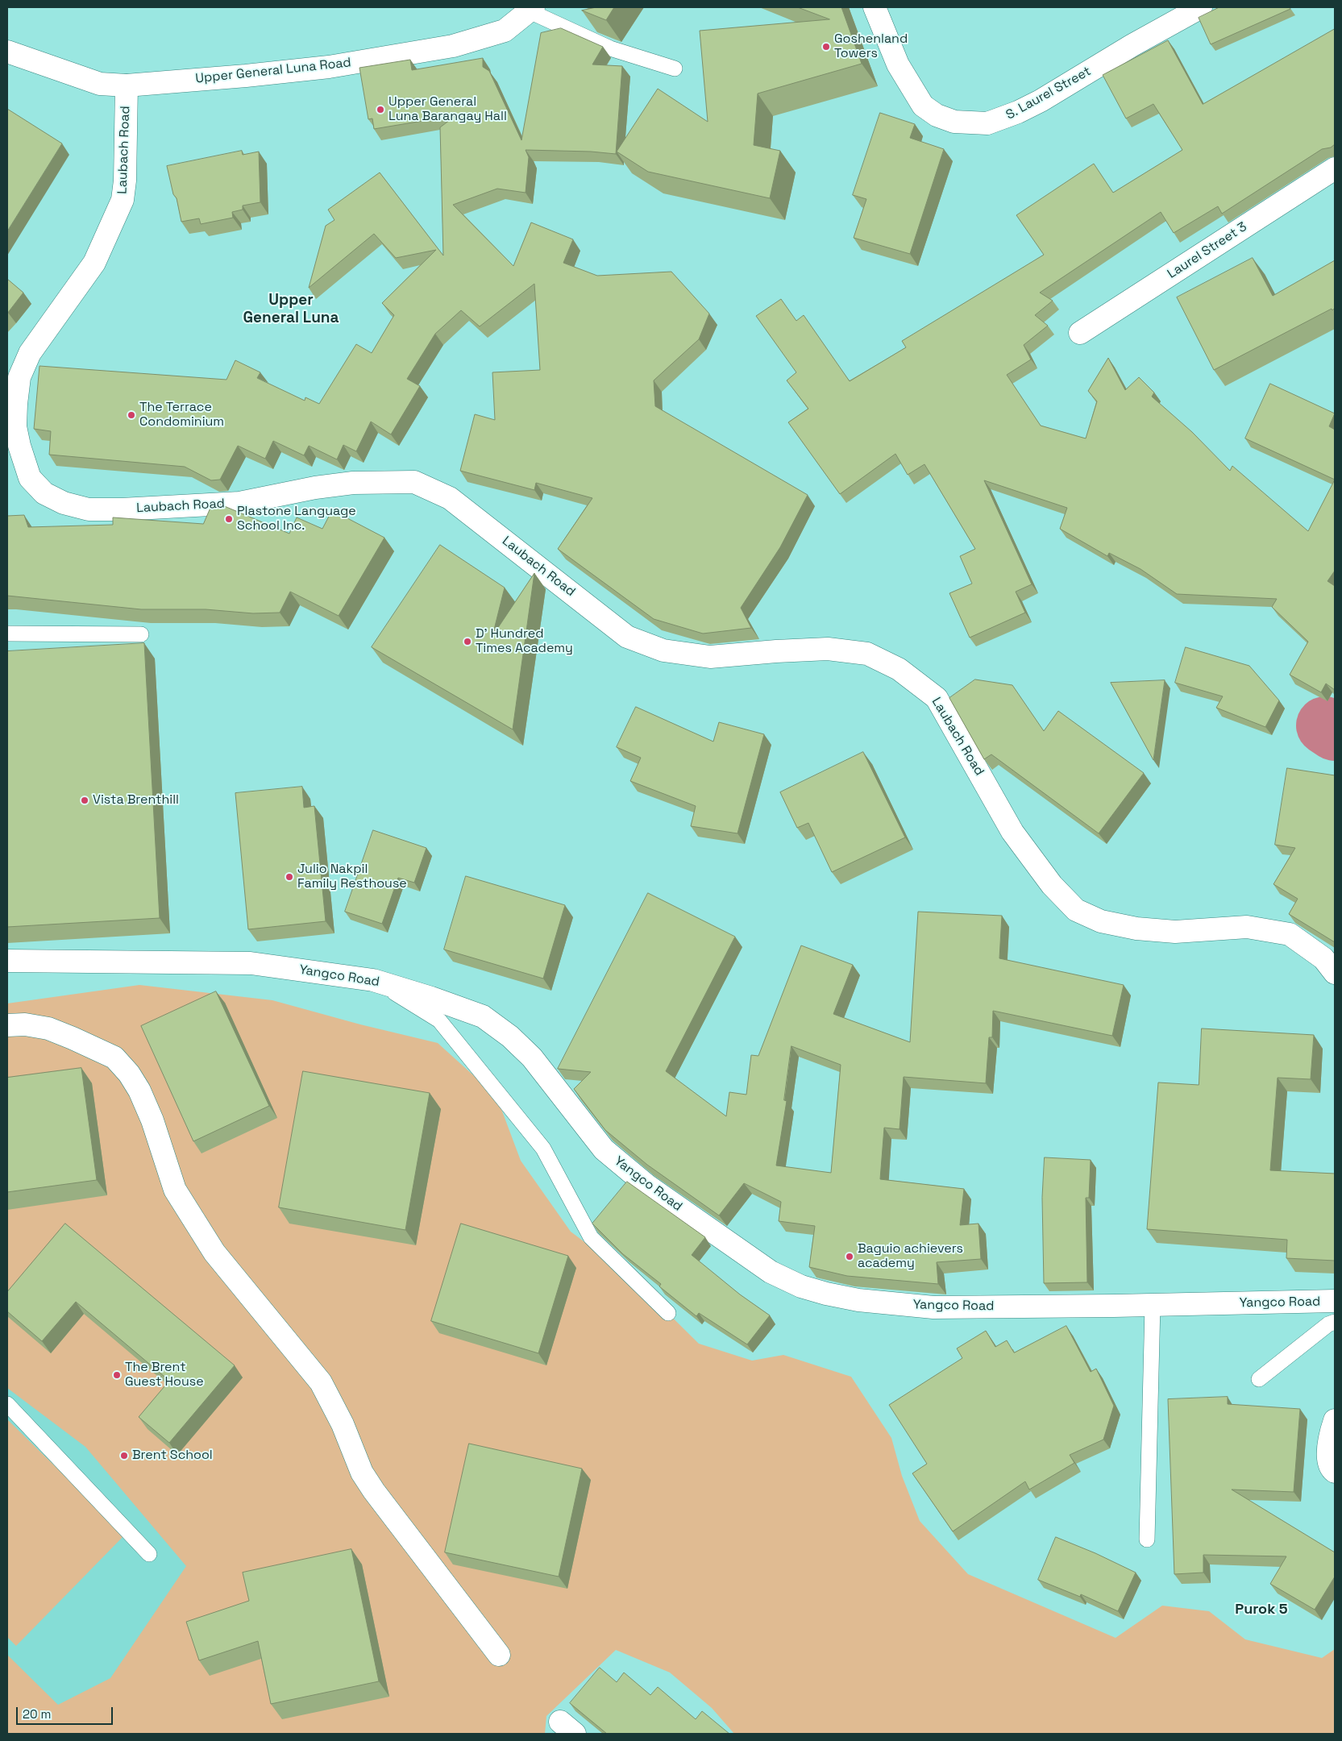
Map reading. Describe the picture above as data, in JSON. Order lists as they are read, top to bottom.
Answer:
{
  "streets": {
    "street": [
      "Upper General Luna Road",
      "S. Laurel Street",
      "Laubach Road",
      "Laurel Street 3",
      "Yangco Road"
    ]
  },
  "crossings": [
    ["Upper General Luna Road", "Laubach Road"]
  ],
  "districts": ["Upper General Luna", "Purok 5"],
  "places": [
    "Goshenland Towers",
    "Upper General Luna Barangay Hall",
    "The Terrace Condominium",
    "Plastone Language School Inc.",
    "D' Hundred Times Academy",
    "Vista Brenthill",
    "Julio Nakpil Family Resthouse",
    "Baguio achievers academy",
    "The Brent Guest House",
    "Brent School"
  ],
  "scale_bar": "20 m"
}
